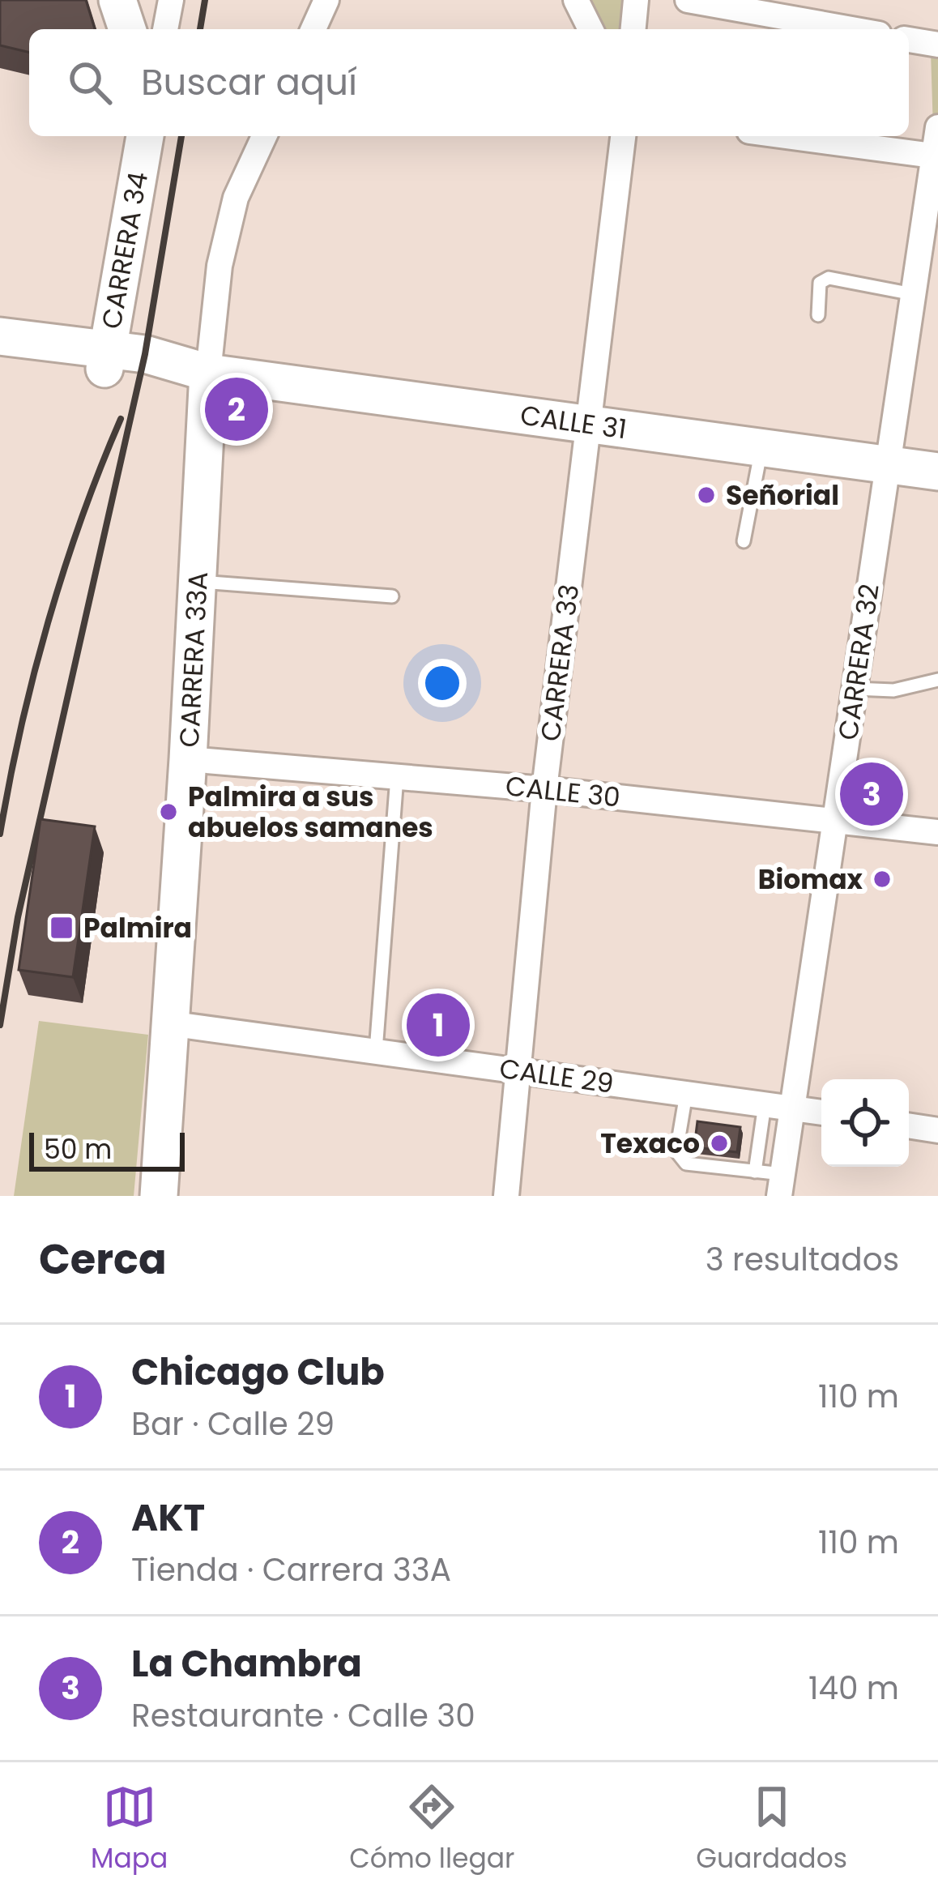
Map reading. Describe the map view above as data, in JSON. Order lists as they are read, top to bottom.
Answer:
{
  "streets": {
    "main road": ["CARRERA 34", "CALLE 31", "CARRERA 33A"],
    "street": [
      "CARRERA 32",
      "CARRERA 33",
      "CALLE 30",
      "CALLE 29"
    ]
  },
  "crossings": [
    ["CARRERA 34", "CALLE 31"],
    ["CALLE 31", "CARRERA 33A"],
    ["CALLE 31", "CARRERA 32"],
    ["CALLE 31", "CARRERA 33"],
    ["CARRERA 33A", "CALLE 30"],
    ["CARRERA 33A", "CALLE 29"],
    ["CARRERA 32", "CALLE 30"],
    ["CARRERA 32", "CALLE 29"],
    ["CARRERA 33", "CALLE 30"],
    ["CARRERA 33", "CALLE 29"]
  ],
  "places": {
    "other": [
      "Señorial",
      "Palmira a sus abuelos samanes",
      "Biomax",
      "Texaco"
    ],
    "transit": ["Palmira"]
  },
  "scale_bar": "50 m",
  "page": {
    "search": "Buscar aquí",
    "pins": ["2", "3", "1"],
    "scale": "50 m",
    "heading": ["Cerca", "3 resultados"],
    "list": [
      {
        "mark": "1",
        "name": "Chicago Club",
        "note": "Bar · Calle 29",
        "value": "110 m"
      },
      {
        "mark": "2",
        "name": "AKT",
        "note": "Tienda · Carrera 33A",
        "value": "110 m"
      },
      {
        "mark": "3",
        "name": "La Chambra",
        "note": "Restaurante · Calle 30",
        "value": "140 m"
      }
    ],
    "nav": ["Mapa", "Cómo llegar", "Guardados"]
  }
}
